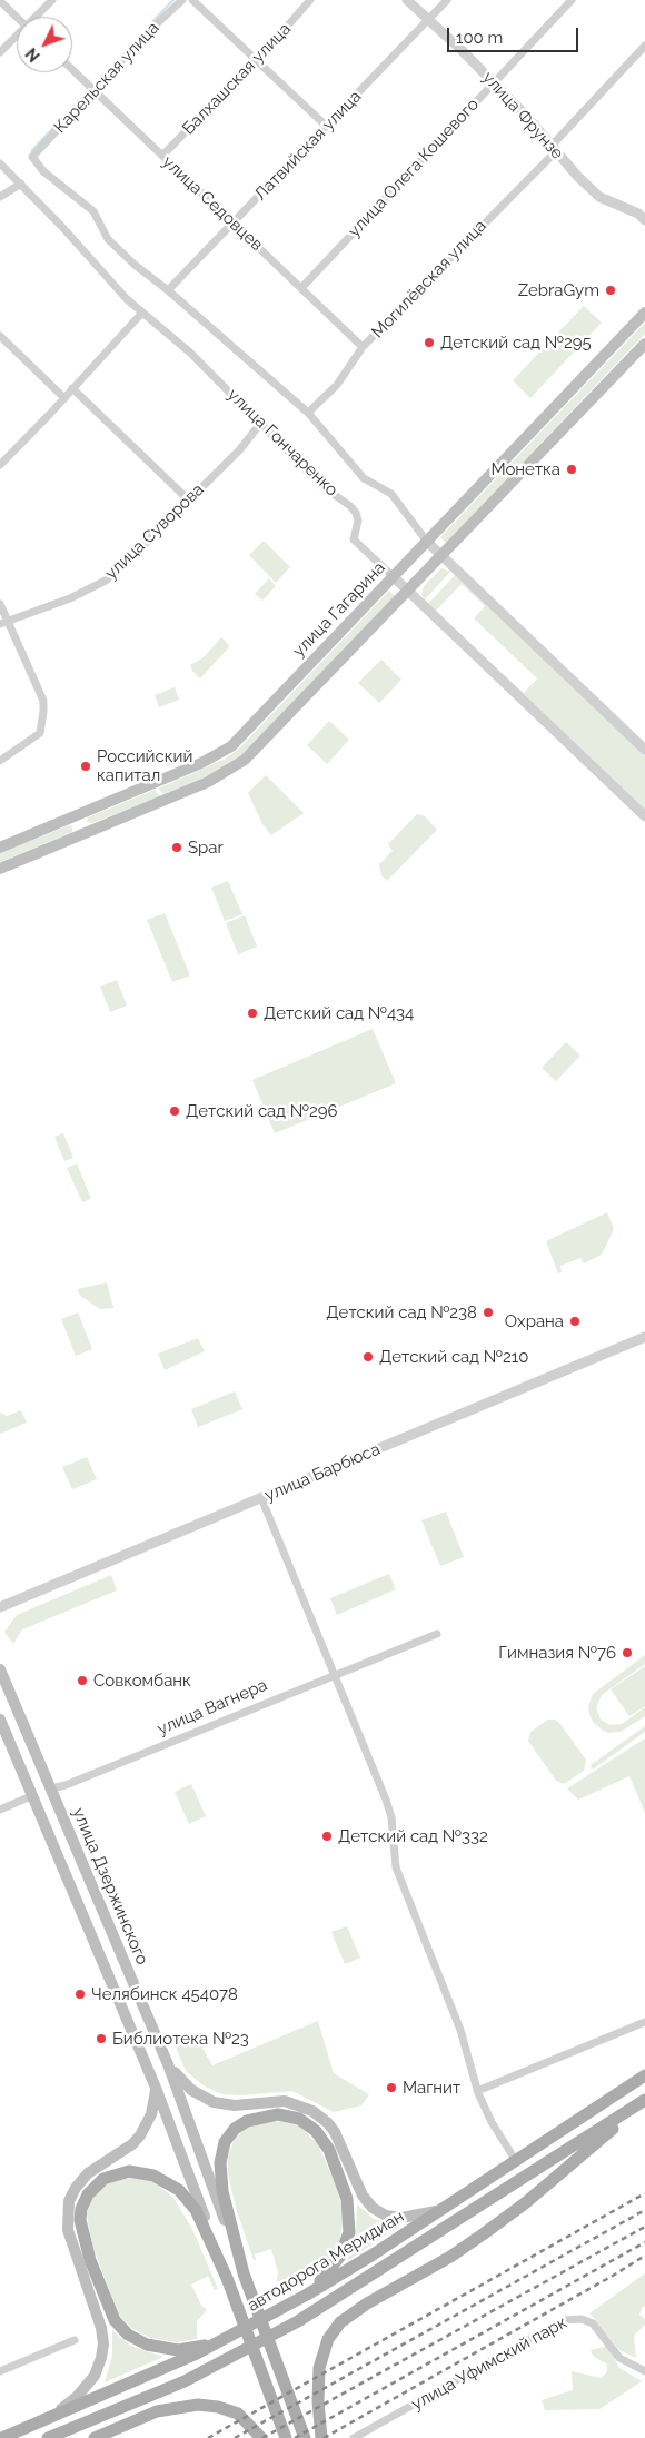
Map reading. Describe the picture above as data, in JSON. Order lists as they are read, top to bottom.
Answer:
{
  "streets": {
    "main road": [
      "улица Гагарина",
      "улица Вагнера",
      "улица Дзержинского",
      "автодорога Меридиан"
    ],
    "street": [
      "Карельская улица",
      "Балхашская улица",
      "улица Фрунзе",
      "Латвийская улица",
      "улица Олега Кошевого",
      "улица Седовцев",
      "Могилёвская улица",
      "улица Гончаренко",
      "улица Суворова",
      "улица Барбюса",
      "улица Уфимский парк"
    ]
  },
  "crossings": [
    ["Карельская улица", "улица Седовцев"],
    ["Карельская улица", "улица Гончаренко"],
    ["Балхашская улица", "улица Седовцев"],
    ["улица Фрунзе", "Латвийская улица"],
    ["улица Фрунзе", "улица Олега Кошевого"],
    ["улица Фрунзе", "Могилёвская улица"],
    ["Латвийская улица", "улица Седовцев"],
    ["Латвийская улица", "улица Гончаренко"],
    ["улица Олега Кошевого", "улица Седовцев"],
    ["улица Седовцев", "Могилёвская улица"],
    ["Могилёвская улица", "улица Гончаренко"],
    ["улица Гончаренко", "улица Суворова"],
    ["улица Гончаренко", "улица Гагарина"],
    ["улица Вагнера", "улица Дзержинского"]
  ],
  "places": [
    "ZebraGym",
    "Детский сад №295",
    "Монетка",
    "Российский капитал",
    "Spar",
    "Детский сад №434",
    "Детский сад №296",
    "Детский сад №238",
    "Охрана",
    "Детский сад №210",
    "Гимназия №76",
    "Совкомбанк",
    "Детский cад №332",
    "Челябинск 454078",
    "Библиотека №23",
    "Магнит"
  ],
  "scale_bar": "100 m",
  "north": "bottom left"
}
